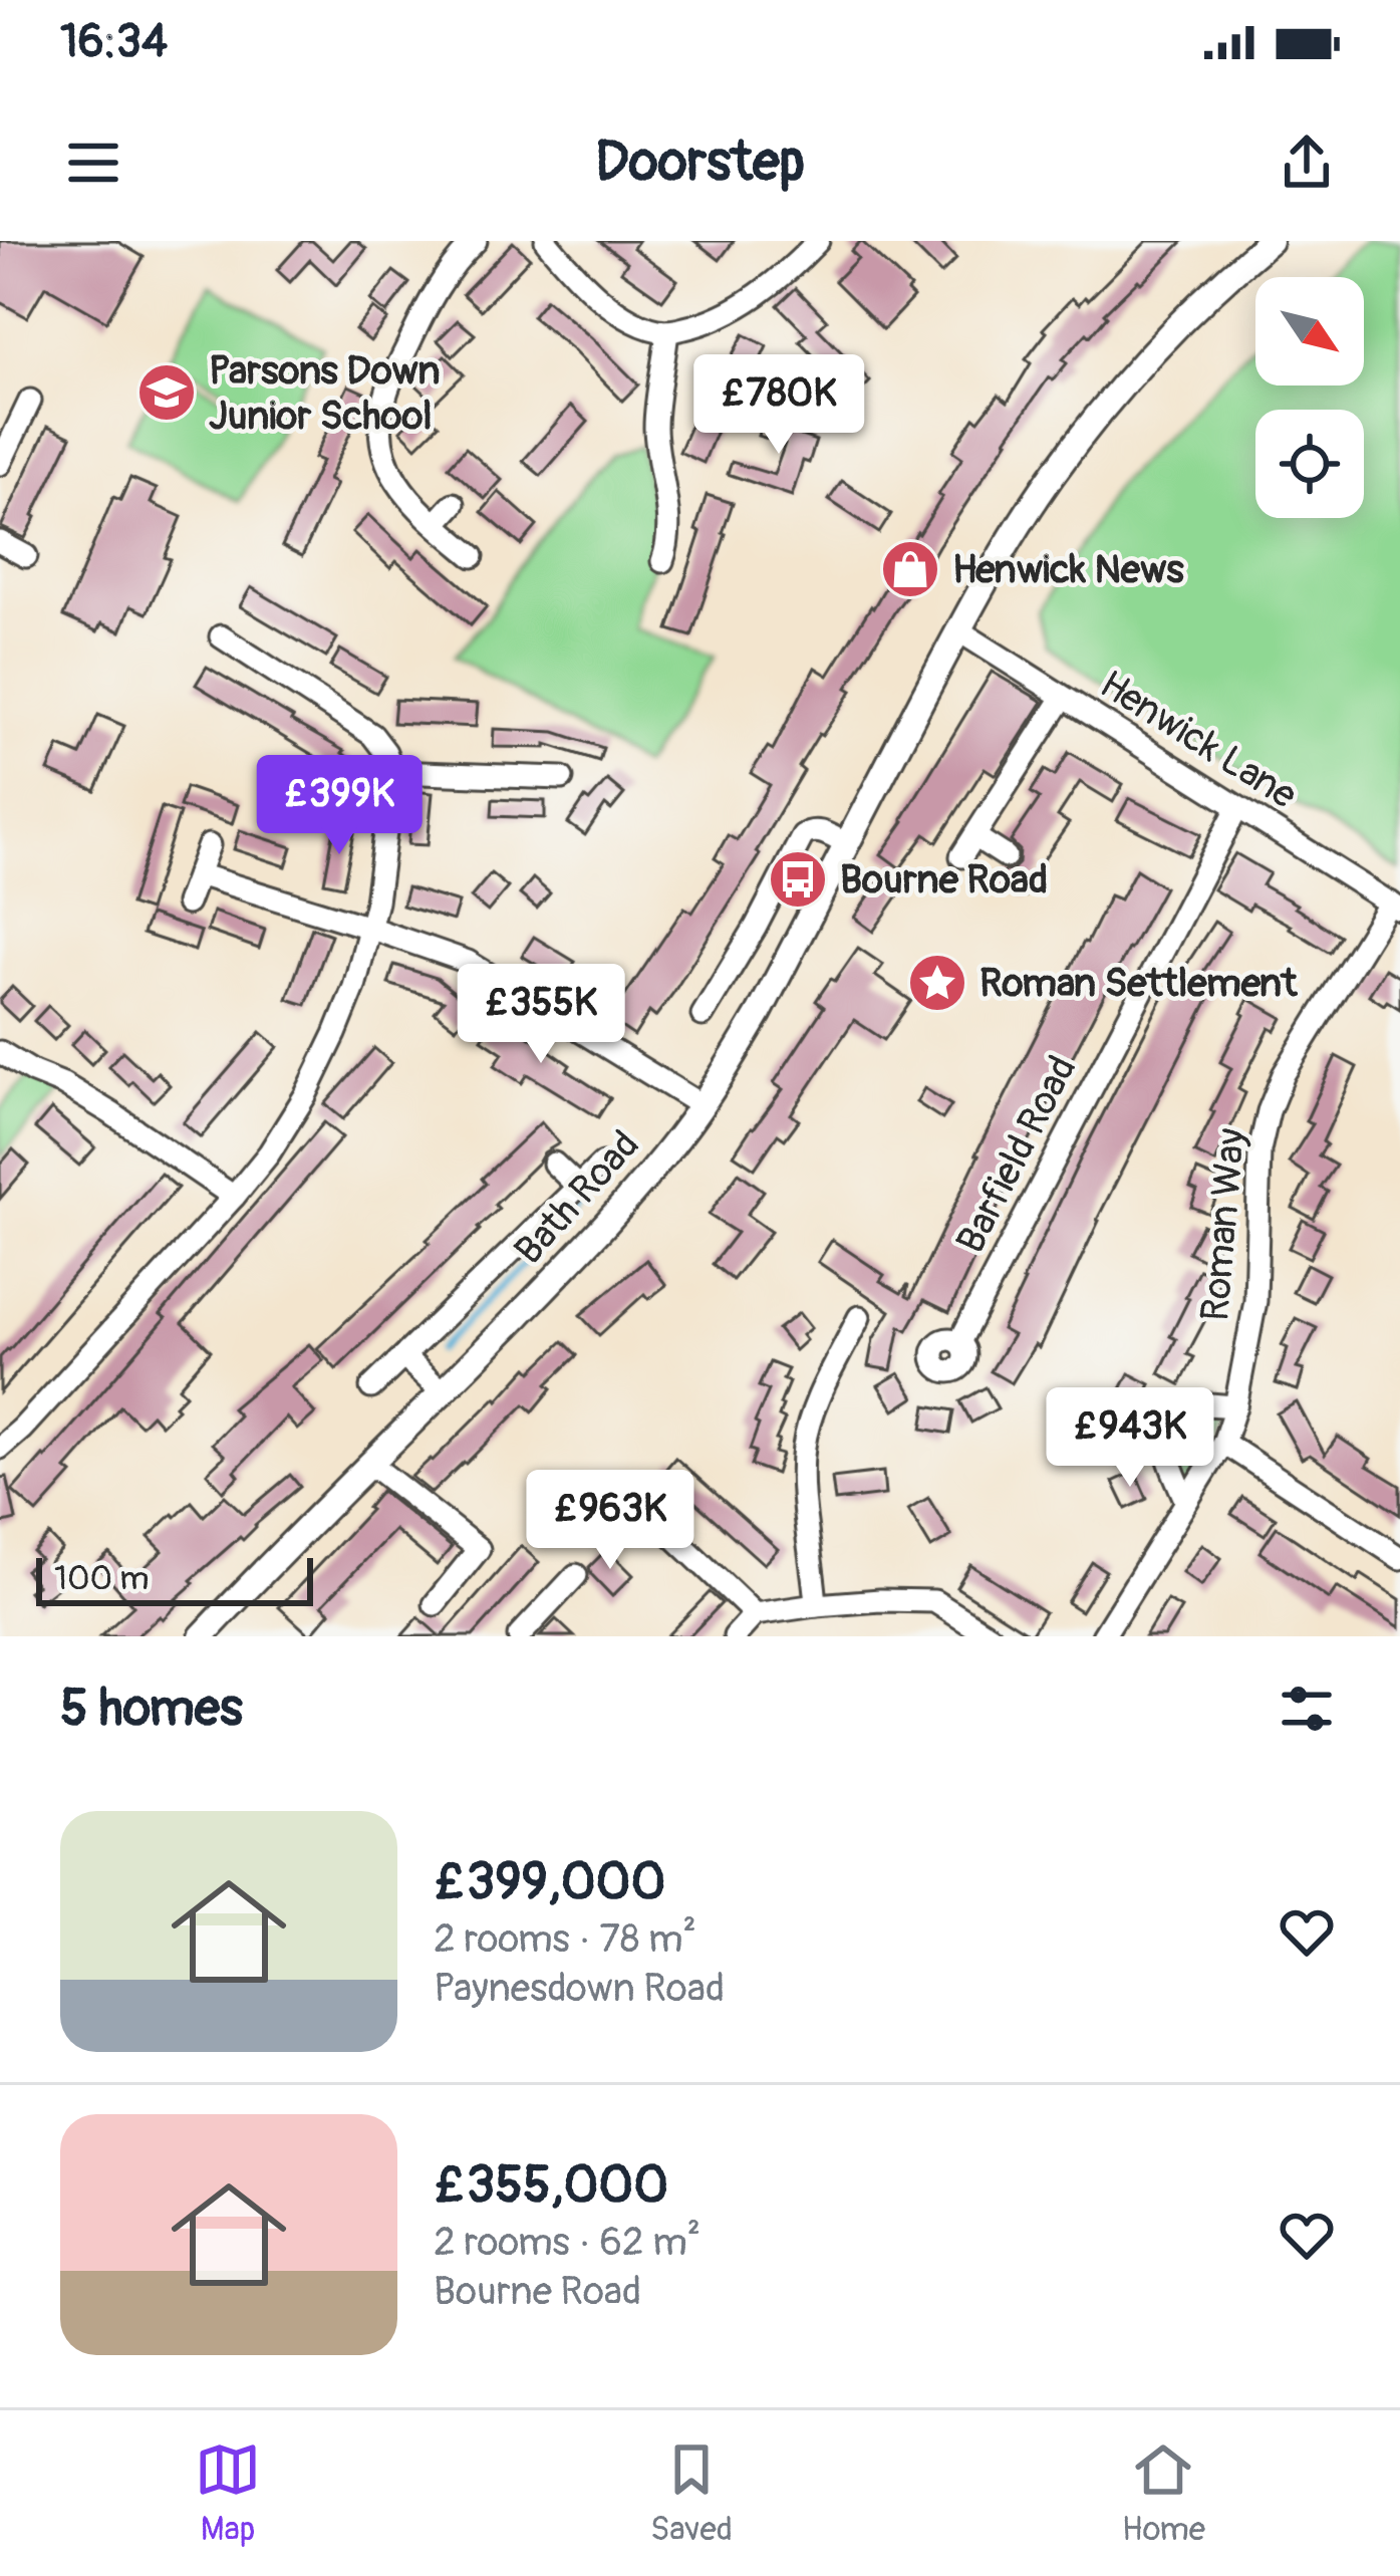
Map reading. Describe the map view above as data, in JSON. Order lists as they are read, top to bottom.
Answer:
{
  "streets": {
    "main road": ["Bath Road"],
    "street": ["Henwick Lane", "Barfield Road", "Roman Way"]
  },
  "crossings": [
    ["Henwick Lane", "Barfield Road"],
    ["Henwick Lane", "Bath Road"],
    ["Henwick Lane", "Roman Way"]
  ],
  "places": {
    "school or university": ["Parsons Down Junior School"],
    "shop": ["Henwick News"],
    "bus stop": ["Bourne Road"],
    "place": ["Roman Settlement"]
  },
  "scale_bar": "100 m",
  "north": "bottom right",
  "page": {
    "status": "16:34",
    "header": "Doorstep",
    "price": [
      "£780K",
      "£399K",
      "£355K",
      "£943K",
      "£963K"
    ],
    "scale": "100 m",
    "heading": "5 homes",
    "list": [
      {
        "name": "£399,000",
        "note": "2 rooms · 78 m² · Paynesdown Road"
      },
      {
        "name": "£355,000",
        "note": "2 rooms · 62 m² · Bourne Road"
      }
    ],
    "tabs": ["Map", "Saved", "Home"]
  }
}
